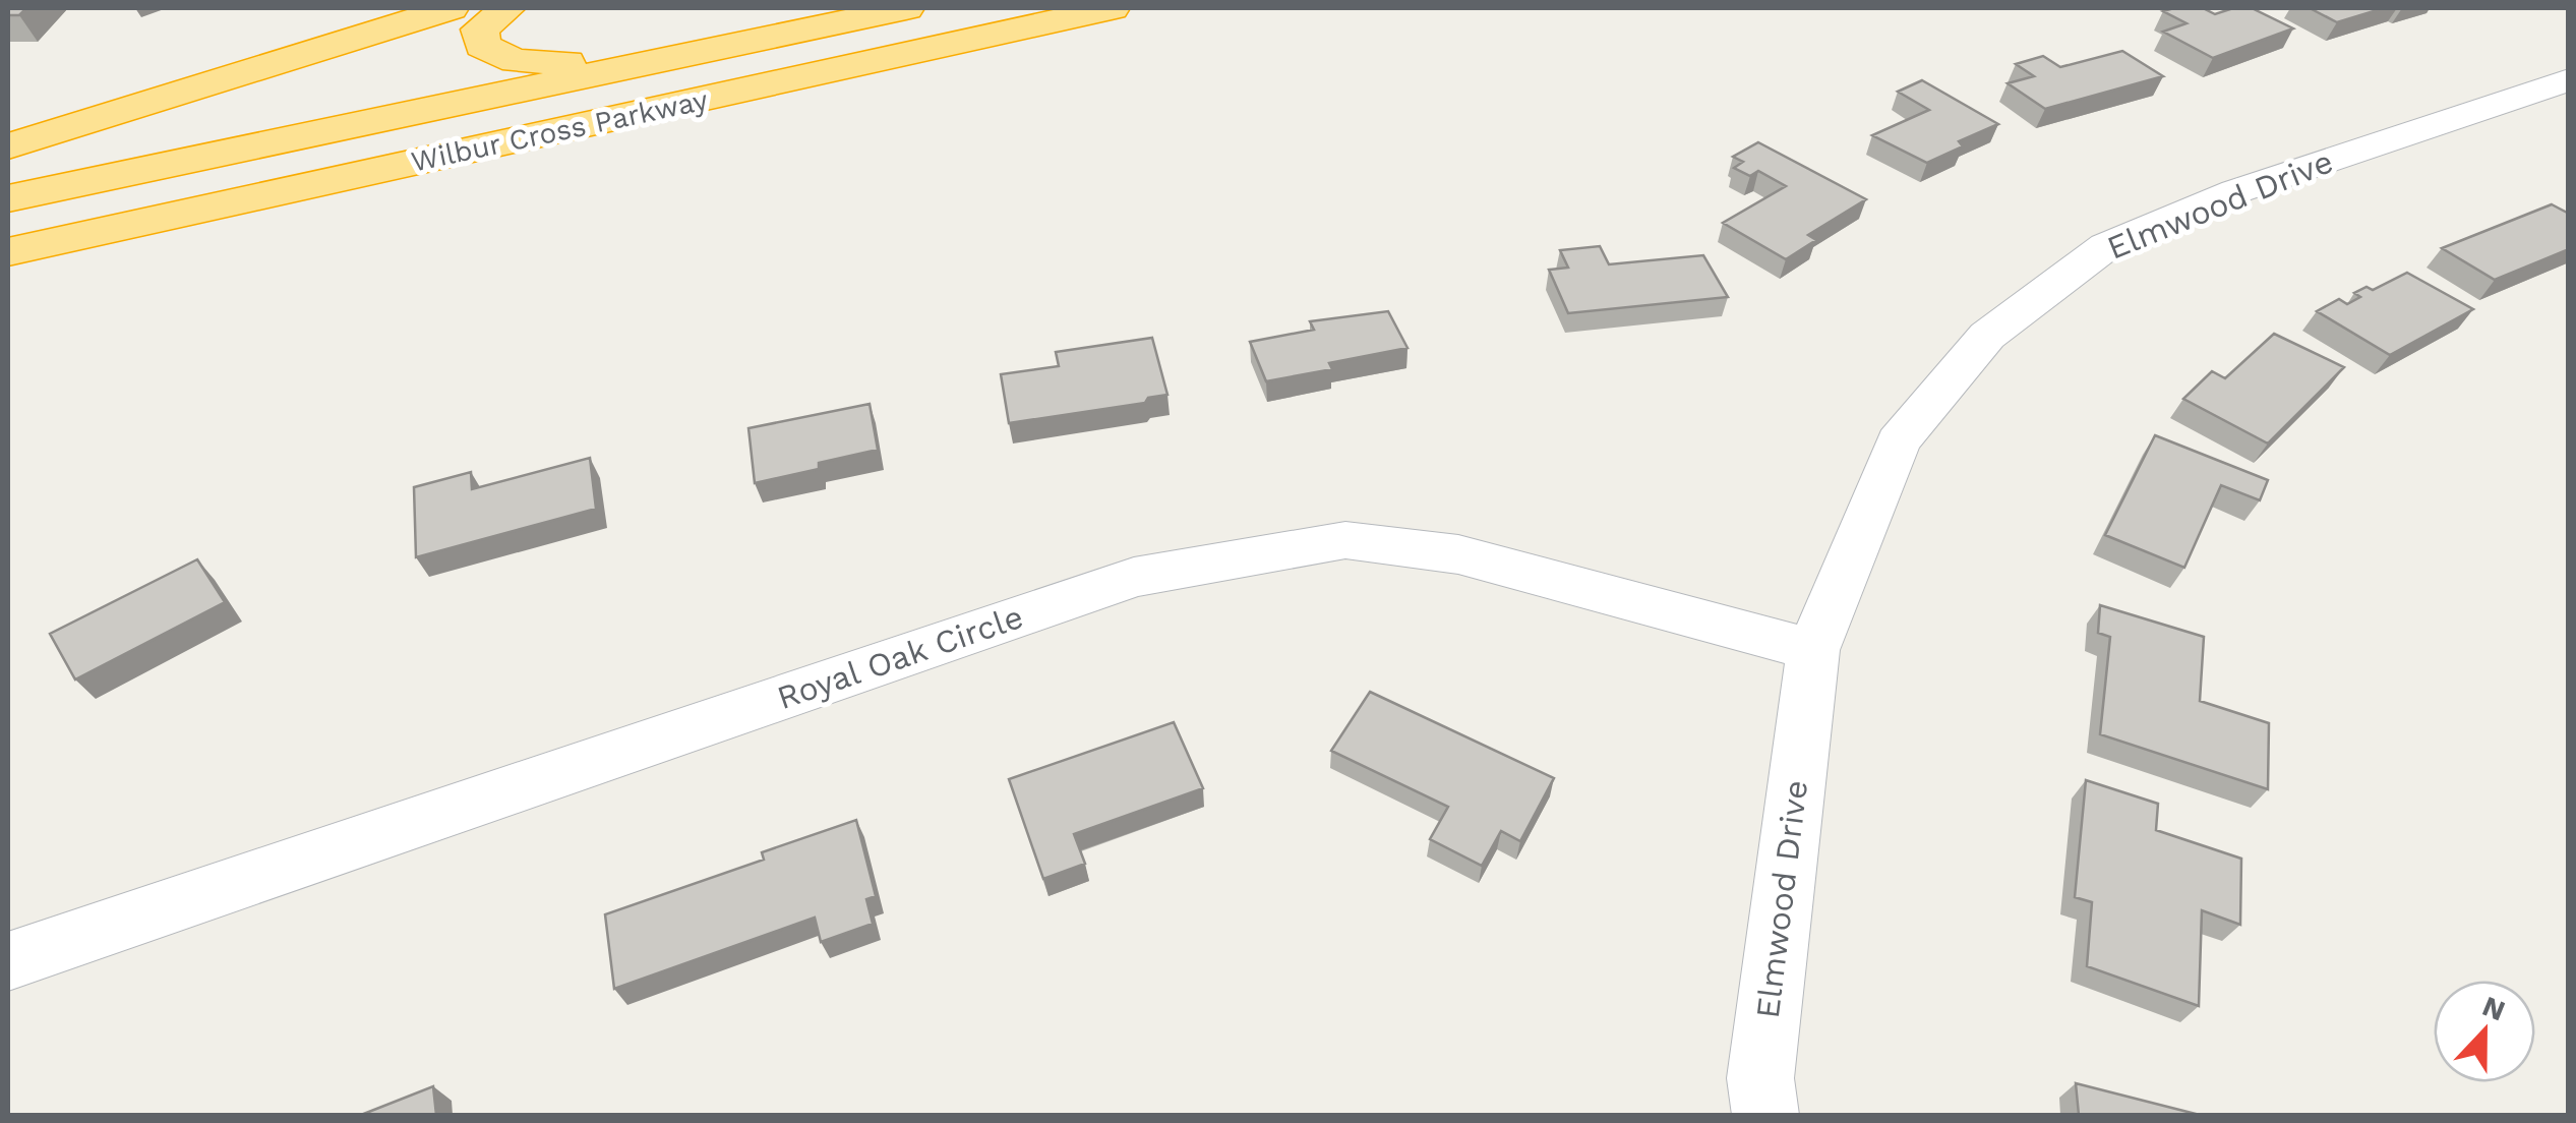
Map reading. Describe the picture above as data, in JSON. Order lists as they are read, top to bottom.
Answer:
{
  "streets": {
    "highway": ["Wilbur Cross Parkway"],
    "street": ["Elmwood Drive", "Royal Oak Circle"]
  },
  "crossings": [
    ["Elmwood Drive", "Royal Oak Circle"]
  ],
  "north": "top"
}
